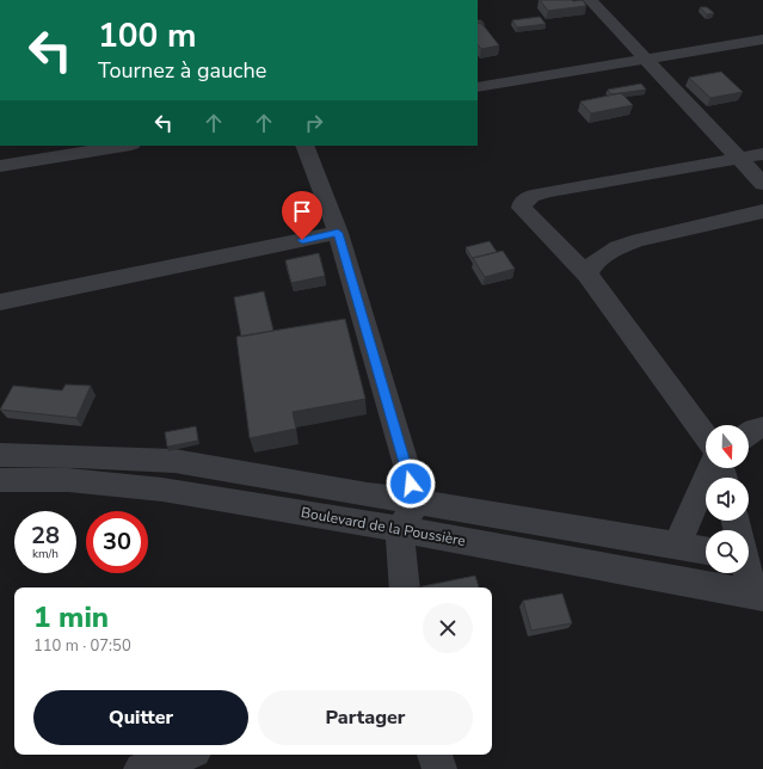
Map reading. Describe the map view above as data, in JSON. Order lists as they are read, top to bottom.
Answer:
{
  "streets": {
    "street": ["Boulevard de la Poussière"]
  },
  "north": "bottom",
  "page": {
    "turn": ["100 m", "Tournez à gauche"],
    "speed": "28 km/h",
    "limit": "30",
    "heading": ["1 min", "110 m · 07:50"],
    "buttons": ["Quitter", "Partager"]
  }
}
